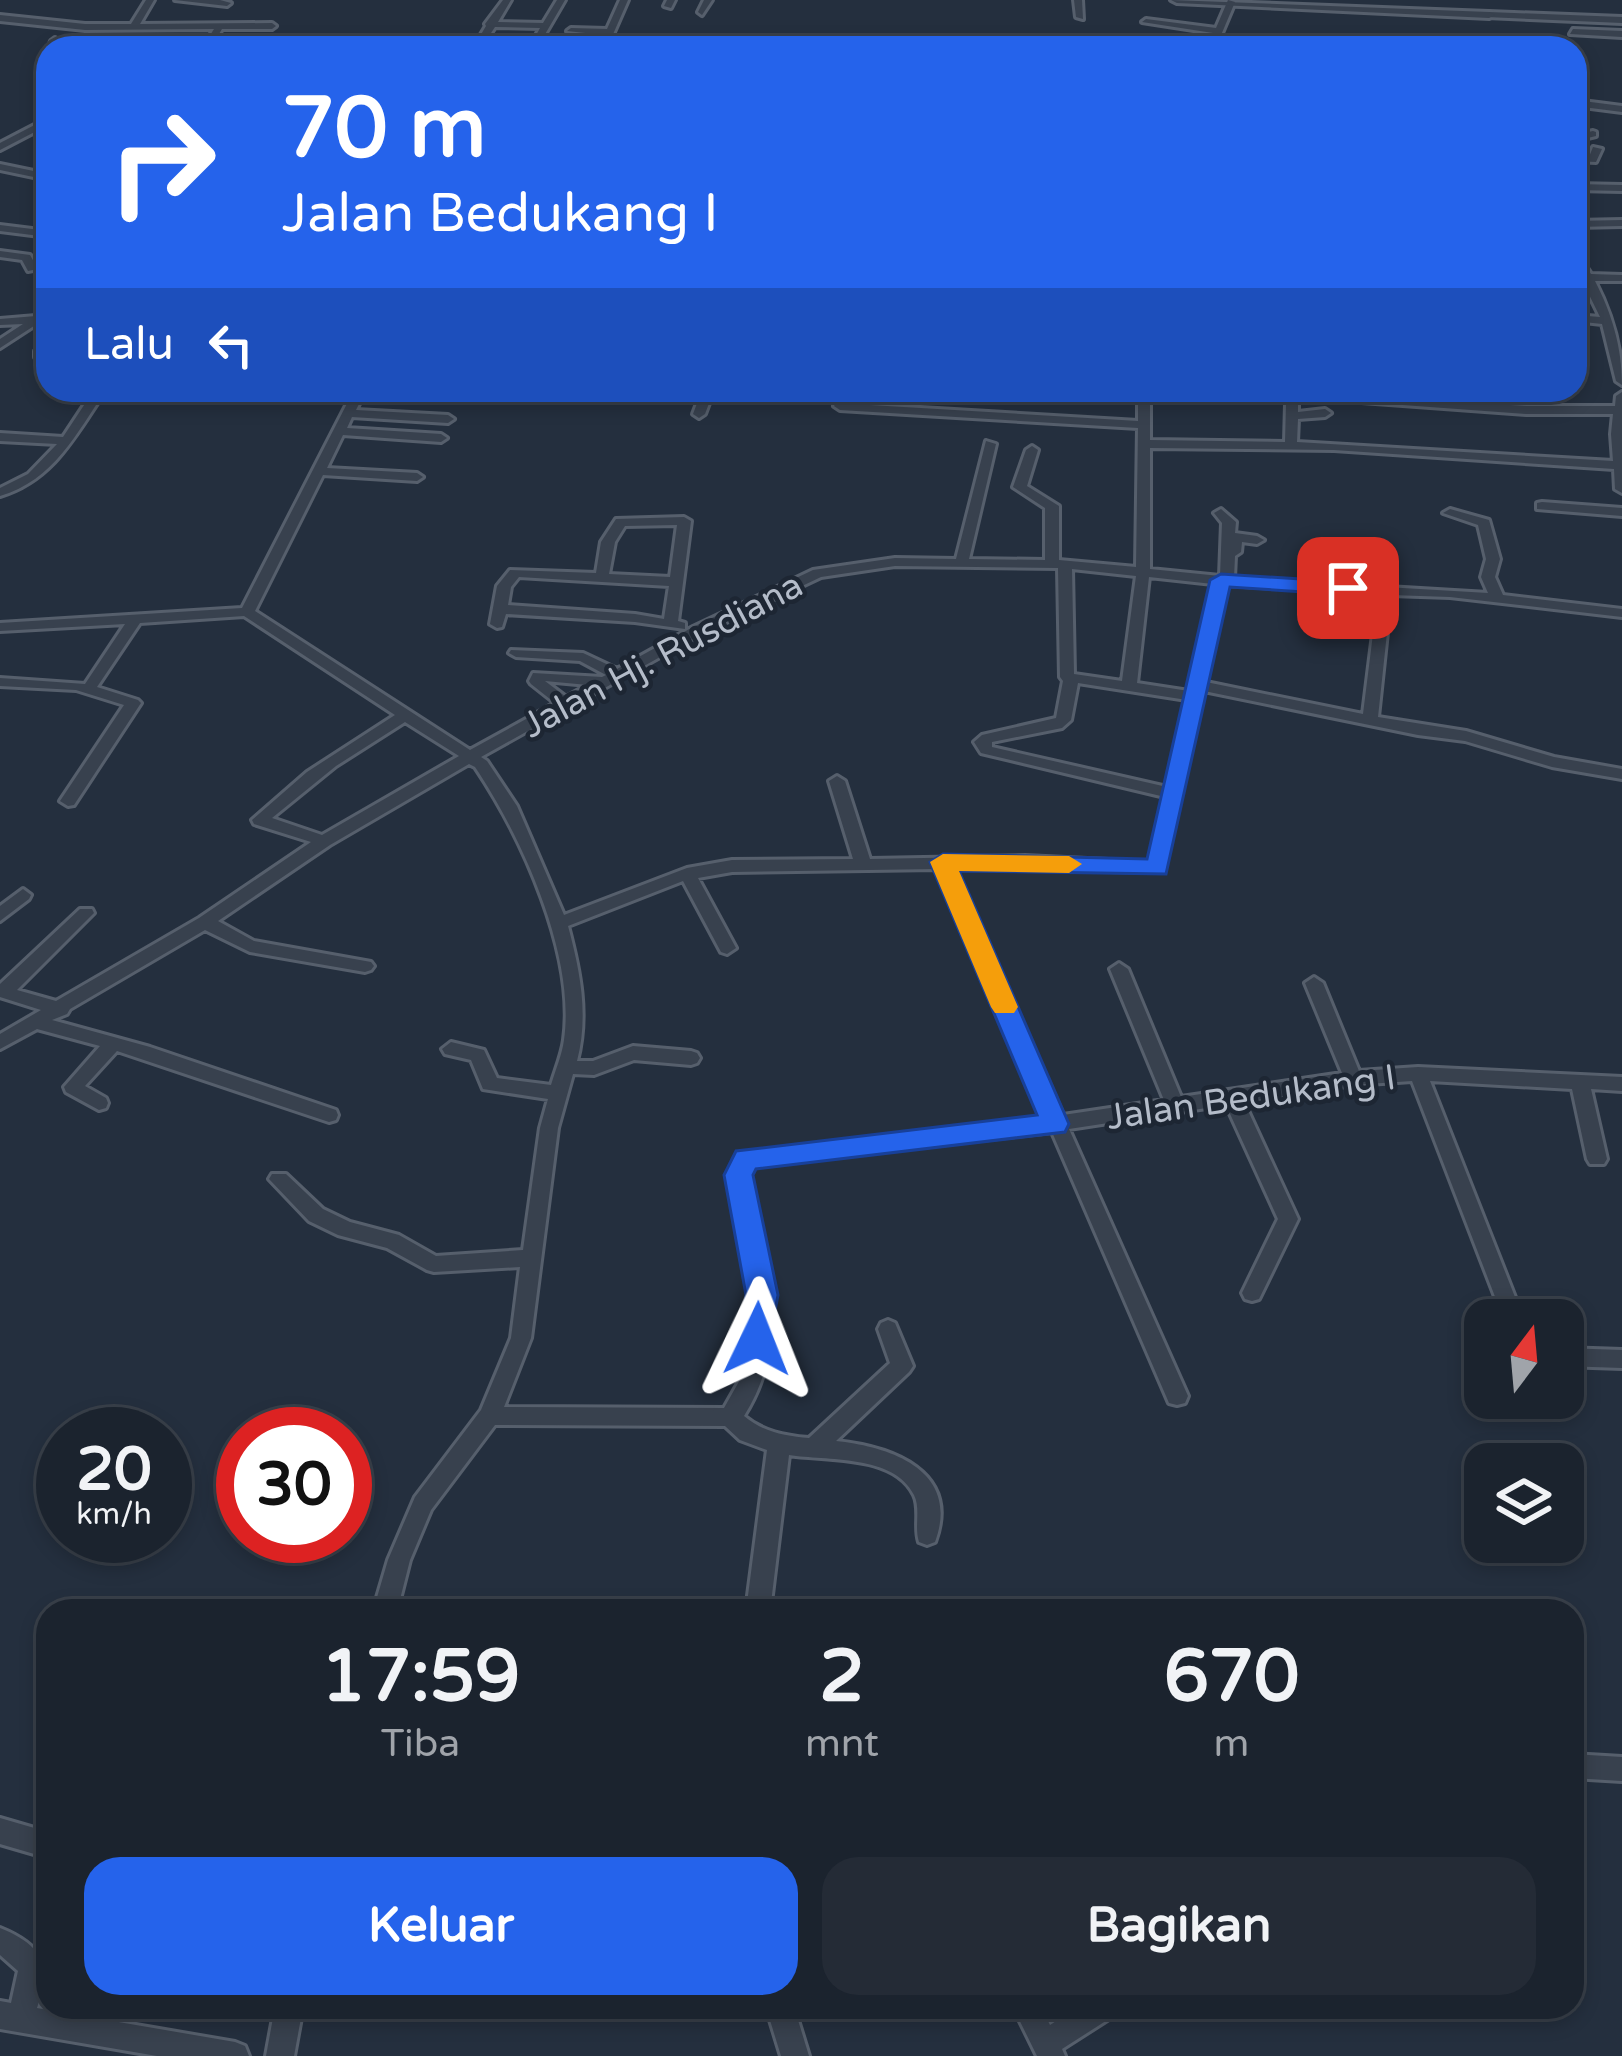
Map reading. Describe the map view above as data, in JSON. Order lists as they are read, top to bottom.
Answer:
{
  "streets": {
    "street": ["Jalan Hj. Rusdiana", "Jalan Bedukang I"]
  },
  "north": "top",
  "page": {
    "turn": ["70 m", "Jalan Bedukang I"],
    "then": "Lalu",
    "speed": "20 km/h",
    "limit": "30",
    "eta": [
      "17:59",
      "Tiba",
      "2",
      "mnt",
      "670",
      "m"
    ],
    "buttons": ["Keluar", "Bagikan"]
  }
}
